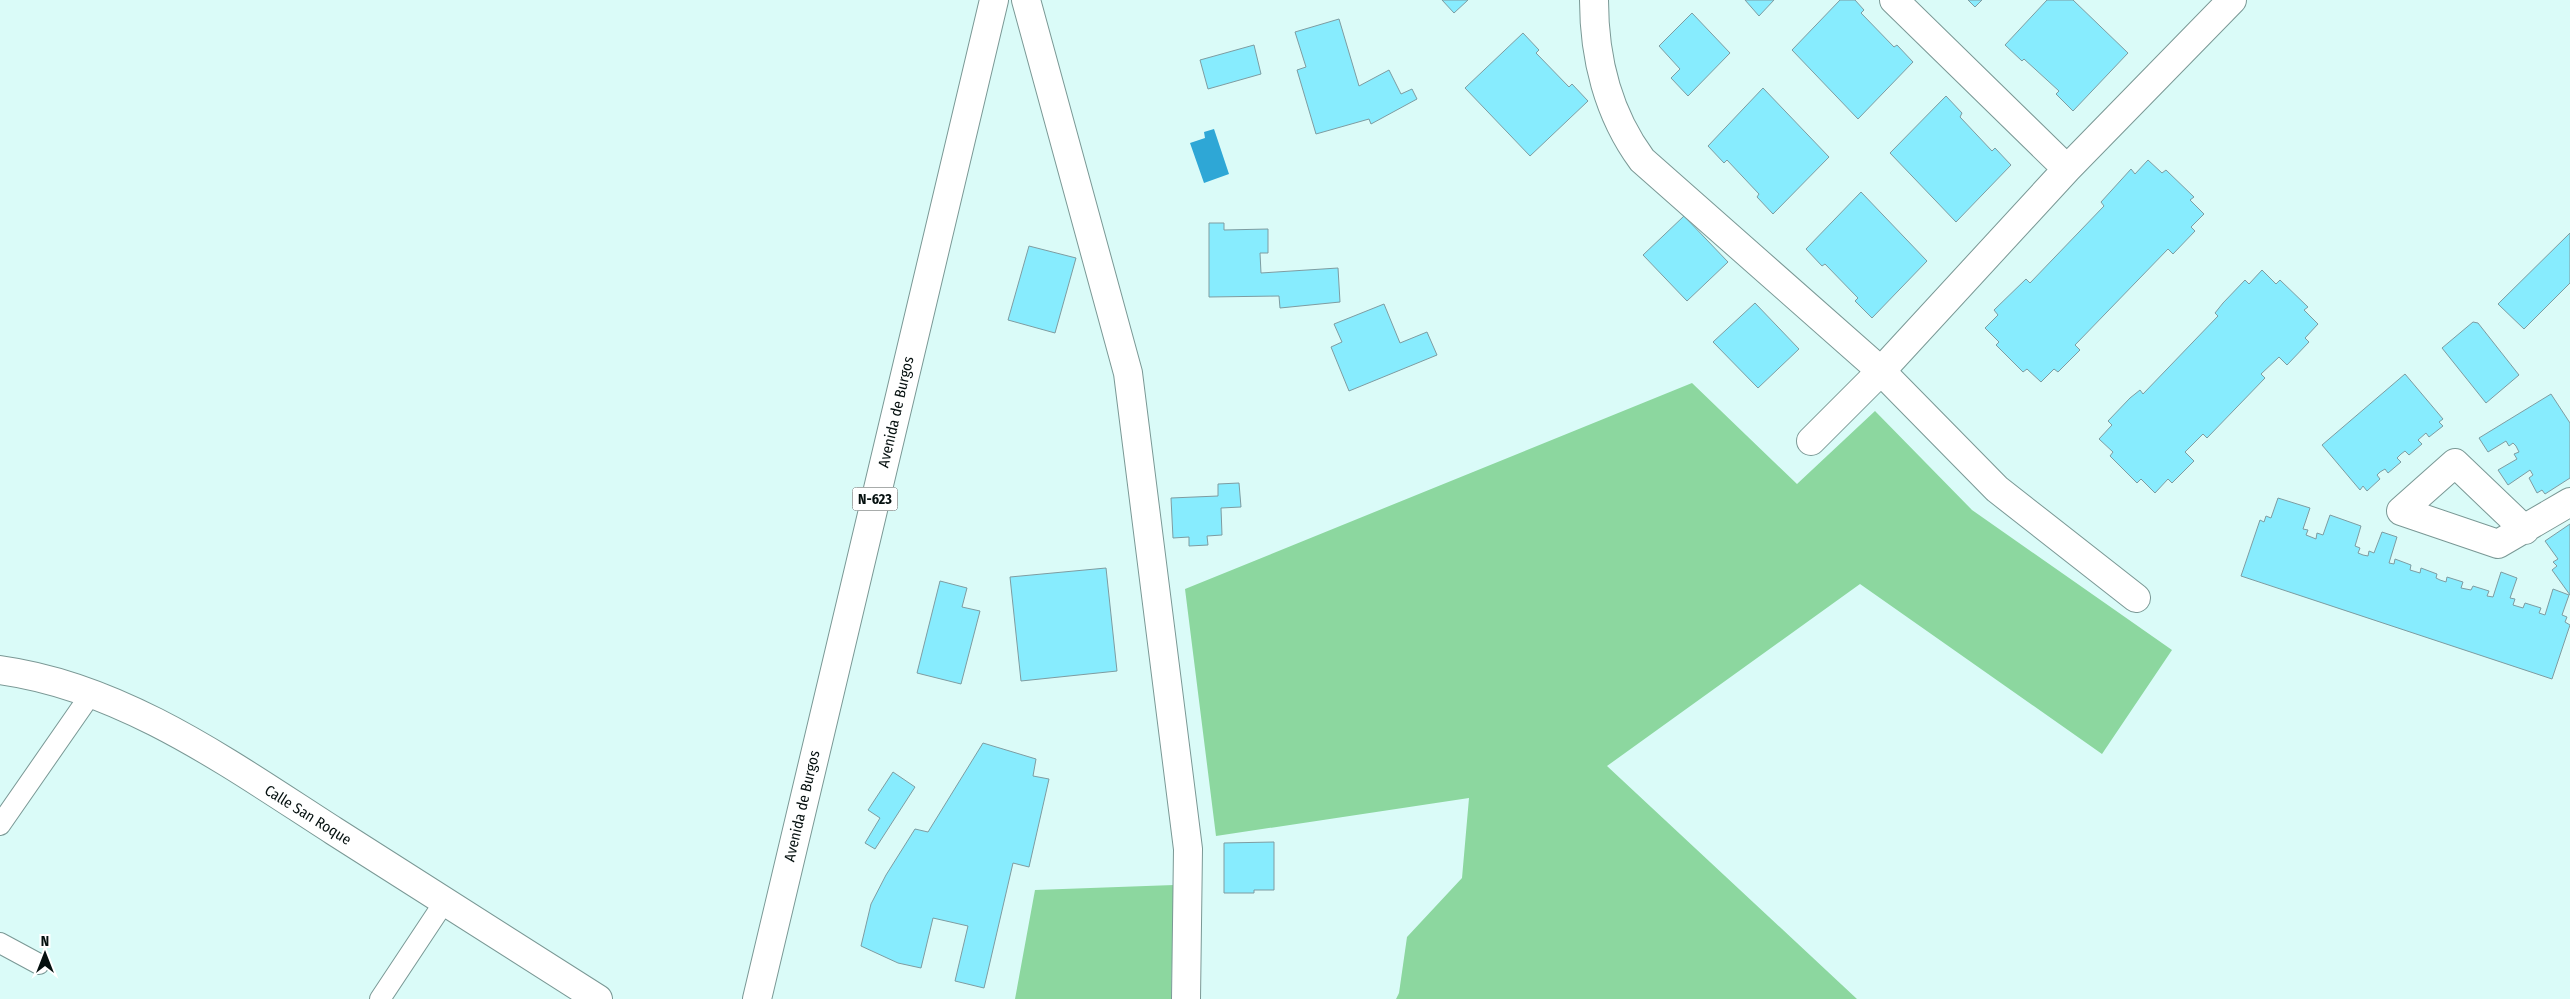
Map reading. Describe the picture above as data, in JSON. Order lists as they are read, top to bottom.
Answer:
{
  "streets": {
    "main road": ["Avenida de Burgos", "N-623", "Calle San Roque"]
  },
  "north": "top"
}
